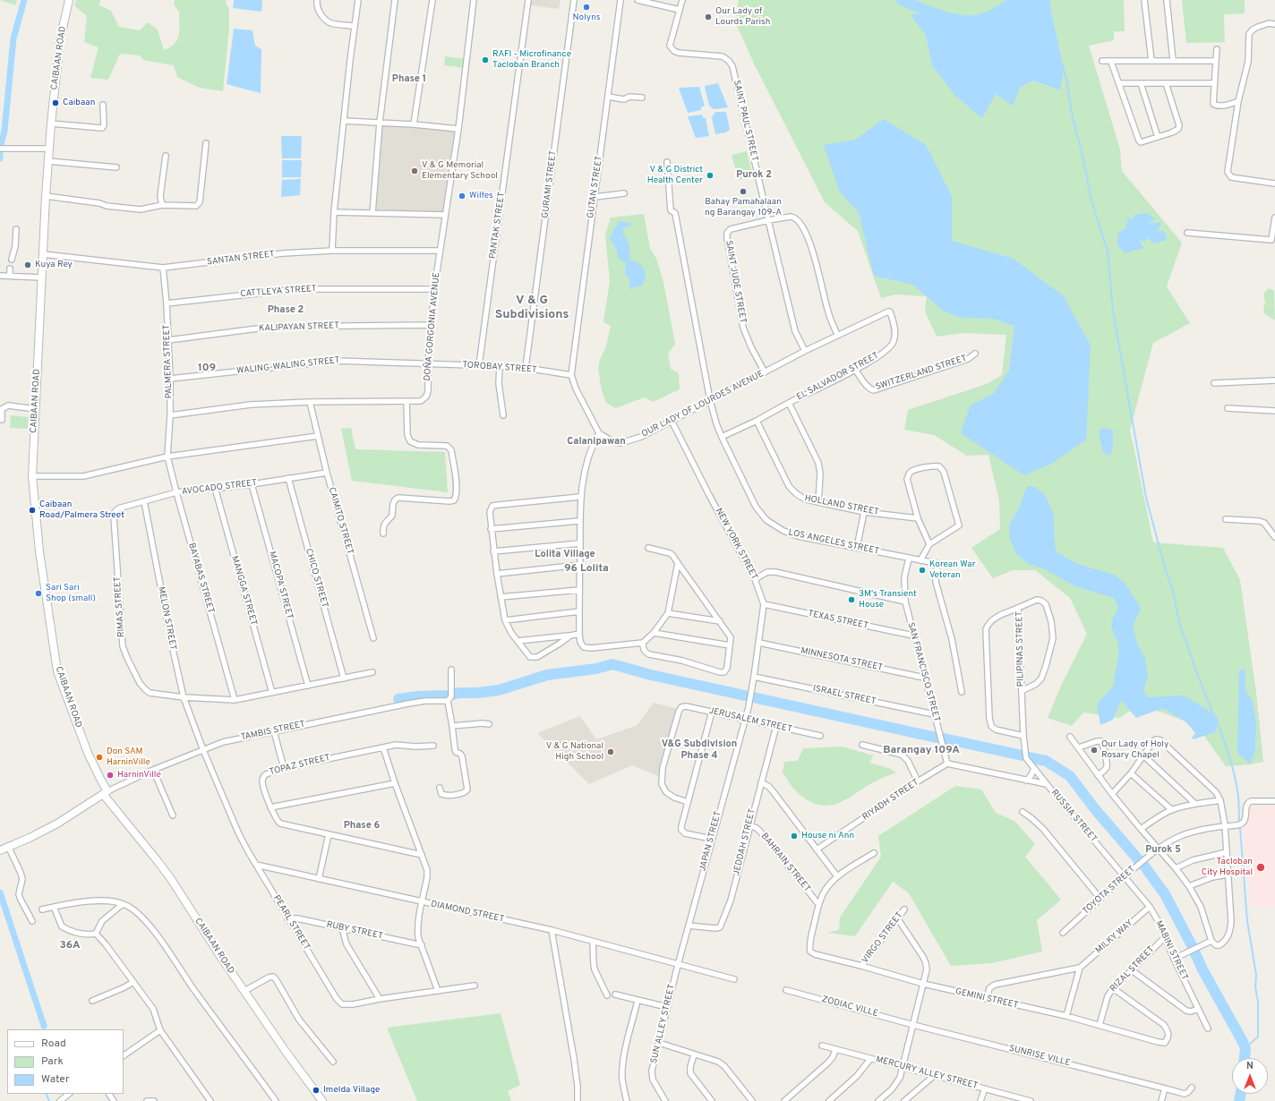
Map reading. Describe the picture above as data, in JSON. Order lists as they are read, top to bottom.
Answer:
{
  "streets": {
    "street": [
      "CAIBAAN ROAD",
      "SAINT PAUL STREET",
      "GURAMI STREET",
      "GUTAN STREET",
      "PANTAK STREET",
      "SANTAN STREET",
      "SAINT JUDE STREET",
      "CATTLEYA STREET",
      "DOÑA GORGONIA AVENUE",
      "KALIPAYAN STREET",
      "PALMERA STREET",
      "WALING-WALING STREET",
      "TOROBAY STREET",
      "SWITZERLAND STREET",
      "EL SALVADOR STREET",
      "OUR LADY OF LOURDES AVENUE",
      "AVOCADO STREET",
      "HOLLAND STREET",
      "CAIMITO STREET",
      "LOS ANGELES STREET",
      "NEW YORK STREET",
      "BAYABAS STREET",
      "CHICO STREET",
      "MACOPA STREET",
      "MANGGA STREET",
      "RIMAS STREET",
      "MELON STREET",
      "TEXAS STREET",
      "PILIPINAS STREET",
      "MINNESOTA STREET",
      "SAN FRANCISCO STREET",
      "ISRAEL STREET",
      "JERUSALEM STREET",
      "TAMBIS STREET",
      "TOPAZ STREET",
      "RIYADH STREET",
      "RUSSIA STREET",
      "JAPAN STREET",
      "JEDDAH STREET",
      "BAHRAIN STREET",
      "TOYOTA STREET",
      "DIAMOND STREET",
      "PEARL STREET",
      "RUBY STREET",
      "MILKY WAY",
      "VIRGO STREET",
      "MABINI STREET",
      "RIZAL STREET",
      "GEMINI STREET",
      "ZODIAC VILLE",
      "SUN ALLEY STREET",
      "SUNRISE VILLE",
      "MERCURY ALLEY STREET"
    ]
  },
  "crossings": [
    ["CAIBAAN ROAD", "SANTAN STREET"],
    ["CAIBAAN ROAD", "TAMBIS STREET"],
    ["SAINT PAUL STREET", "SAINT JUDE STREET"],
    ["SAINT PAUL STREET", "OUR LADY OF LOURDES AVENUE"],
    ["GURAMI STREET", "TOROBAY STREET"],
    ["GUTAN STREET", "TOROBAY STREET"],
    ["PANTAK STREET", "TOROBAY STREET"],
    ["SANTAN STREET", "DOÑA GORGONIA AVENUE"],
    ["SANTAN STREET", "PALMERA STREET"],
    ["SAINT JUDE STREET", "OUR LADY OF LOURDES AVENUE"],
    ["CATTLEYA STREET", "DOÑA GORGONIA AVENUE"],
    ["CATTLEYA STREET", "PALMERA STREET"],
    ["DOÑA GORGONIA AVENUE", "KALIPAYAN STREET"],
    ["DOÑA GORGONIA AVENUE", "PALMERA STREET"],
    ["DOÑA GORGONIA AVENUE", "WALING-WALING STREET"],
    ["DOÑA GORGONIA AVENUE", "TOROBAY STREET"],
    ["DOÑA GORGONIA AVENUE", "CAIMITO STREET"],
    ["KALIPAYAN STREET", "PALMERA STREET"],
    ["PALMERA STREET", "WALING-WALING STREET"],
    ["PALMERA STREET", "BAYABAS STREET"],
    ["WALING-WALING STREET", "TOROBAY STREET"],
    ["SWITZERLAND STREET", "EL SALVADOR STREET"],
    ["EL SALVADOR STREET", "OUR LADY OF LOURDES AVENUE"],
    ["EL SALVADOR STREET", "HOLLAND STREET"],
    ["EL SALVADOR STREET", "LOS ANGELES STREET"],
    ["OUR LADY OF LOURDES AVENUE", "LOS ANGELES STREET"],
    ["OUR LADY OF LOURDES AVENUE", "NEW YORK STREET"],
    ["AVOCADO STREET", "CAIMITO STREET"],
    ["AVOCADO STREET", "BAYABAS STREET"],
    ["AVOCADO STREET", "CHICO STREET"],
    ["AVOCADO STREET", "MACOPA STREET"],
    ["AVOCADO STREET", "MANGGA STREET"],
    ["AVOCADO STREET", "RIMAS STREET"],
    ["AVOCADO STREET", "MELON STREET"],
    ["LOS ANGELES STREET", "SAN FRANCISCO STREET"],
    ["NEW YORK STREET", "TEXAS STREET"],
    ["NEW YORK STREET", "MINNESOTA STREET"],
    ["NEW YORK STREET", "ISRAEL STREET"],
    ["NEW YORK STREET", "JERUSALEM STREET"],
    ["NEW YORK STREET", "JAPAN STREET"],
    ["RIMAS STREET", "MELON STREET"],
    ["MELON STREET", "TAMBIS STREET"],
    ["MELON STREET", "PEARL STREET"],
    ["TEXAS STREET", "SAN FRANCISCO STREET"],
    ["PILIPINAS STREET", "RUSSIA STREET"],
    ["MINNESOTA STREET", "SAN FRANCISCO STREET"],
    ["SAN FRANCISCO STREET", "ISRAEL STREET"],
    ["SAN FRANCISCO STREET", "RIYADH STREET"],
    ["SAN FRANCISCO STREET", "RUSSIA STREET"],
    ["JERUSALEM STREET", "JAPAN STREET"],
    ["JERUSALEM STREET", "JEDDAH STREET"],
    ["TAMBIS STREET", "PEARL STREET"],
    ["RIYADH STREET", "RUSSIA STREET"],
    ["RUSSIA STREET", "TOYOTA STREET"],
    ["RUSSIA STREET", "MABINI STREET"],
    ["JAPAN STREET", "JEDDAH STREET"],
    ["JAPAN STREET", "DIAMOND STREET"],
    ["JAPAN STREET", "SUN ALLEY STREET"],
    ["JEDDAH STREET", "BAHRAIN STREET"],
    ["BAHRAIN STREET", "GEMINI STREET"],
    ["TOYOTA STREET", "MABINI STREET"],
    ["DIAMOND STREET", "PEARL STREET"],
    ["DIAMOND STREET", "SUN ALLEY STREET"],
    ["PEARL STREET", "RUBY STREET"],
    ["MILKY WAY", "MABINI STREET"],
    ["VIRGO STREET", "GEMINI STREET"],
    ["MABINI STREET", "RIZAL STREET"],
    ["RIZAL STREET", "GEMINI STREET"],
    ["ZODIAC VILLE", "SUNRISE VILLE"]
  ],
  "districts": [
    "Phase 1",
    "Purok 2",
    "V & G Subdivisions",
    "Phase 2",
    "109",
    "Calanipawan",
    "Lolita Village",
    "96 Lolita",
    "V&G Subdivision Phase 4",
    "Barangay 109A",
    "Phase 6",
    "Purok 5",
    "36A"
  ],
  "places": [
    "Nolyns",
    "Our Lady of Lourds Parish",
    "RAFI - Microfinance Tacloban Branch",
    "Caibaan",
    "V & G Memorial Elementary School",
    "V & G District Health Center",
    "Bahay Pamahalaan ng Barangay 109-A",
    "Wilfes",
    "Kuya Rey",
    "Caibaan Road/Palmera Street",
    "Korean War Veteran",
    "Sari Sari Shop (small)",
    "3M's Transient House",
    "Our Lady of Holy Rosary Chapel",
    "V & G National High School",
    "Don SAM HarninVille",
    "HarninVille",
    "House ni Ann",
    "Tacloban City Hospital",
    "Imelda Village"
  ],
  "legend": ["Road", "Park", "Water"],
  "north": "top"
}
